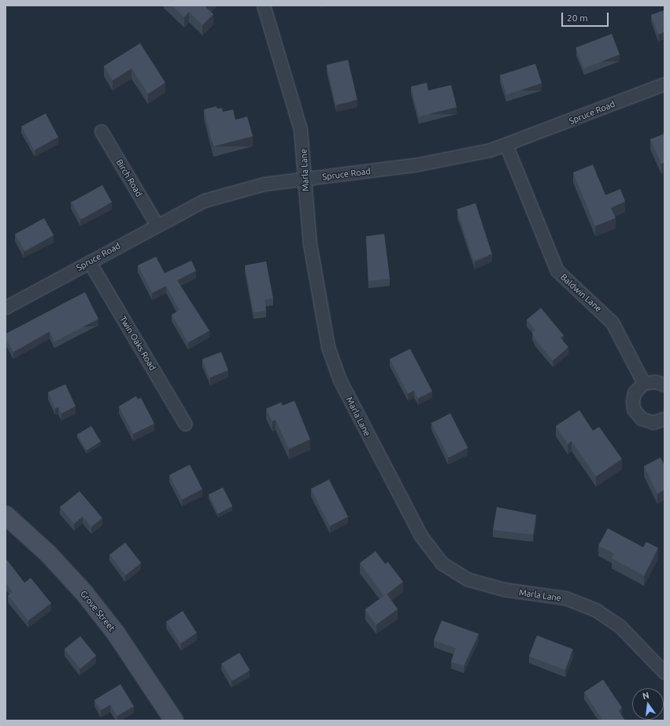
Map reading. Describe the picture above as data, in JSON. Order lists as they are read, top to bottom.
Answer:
{
  "streets": {
    "main road": ["Grove Street"],
    "street": [
      "Spruce Road",
      "Marla Lane",
      "Birch Road",
      "Baldwin Lane",
      "Twin Oaks Road"
    ]
  },
  "crossings": [
    ["Spruce Road", "Marla Lane"],
    ["Spruce Road", "Birch Road"],
    ["Spruce Road", "Baldwin Lane"],
    ["Spruce Road", "Twin Oaks Road"]
  ],
  "scale_bar": "20 m",
  "north": "top"
}
